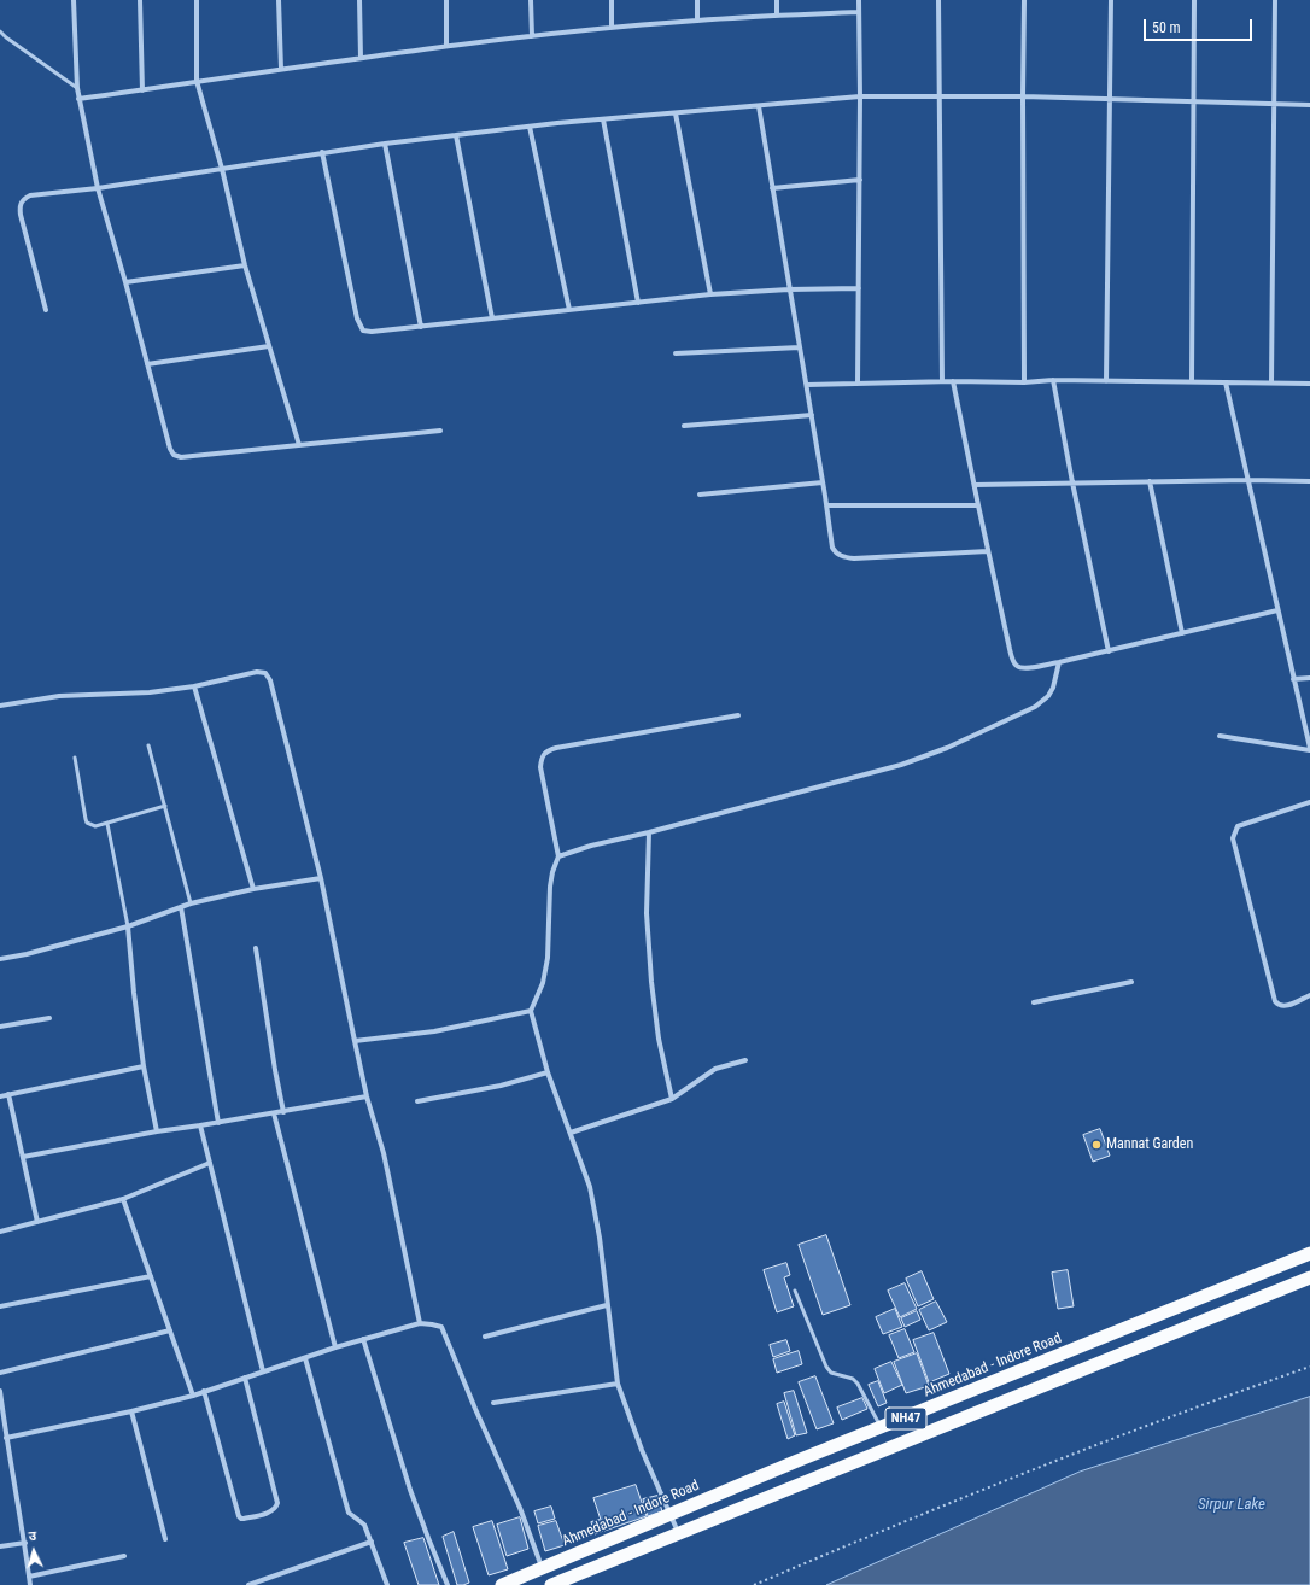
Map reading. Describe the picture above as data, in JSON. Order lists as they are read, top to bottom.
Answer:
{
  "streets": {
    "highway": ["Ahmedabad - Indore Road", "NH47"]
  },
  "water": ["Sirpur Lake"],
  "places": ["Mannat Garden"],
  "scale_bar": "50 m",
  "north": "top"
}
